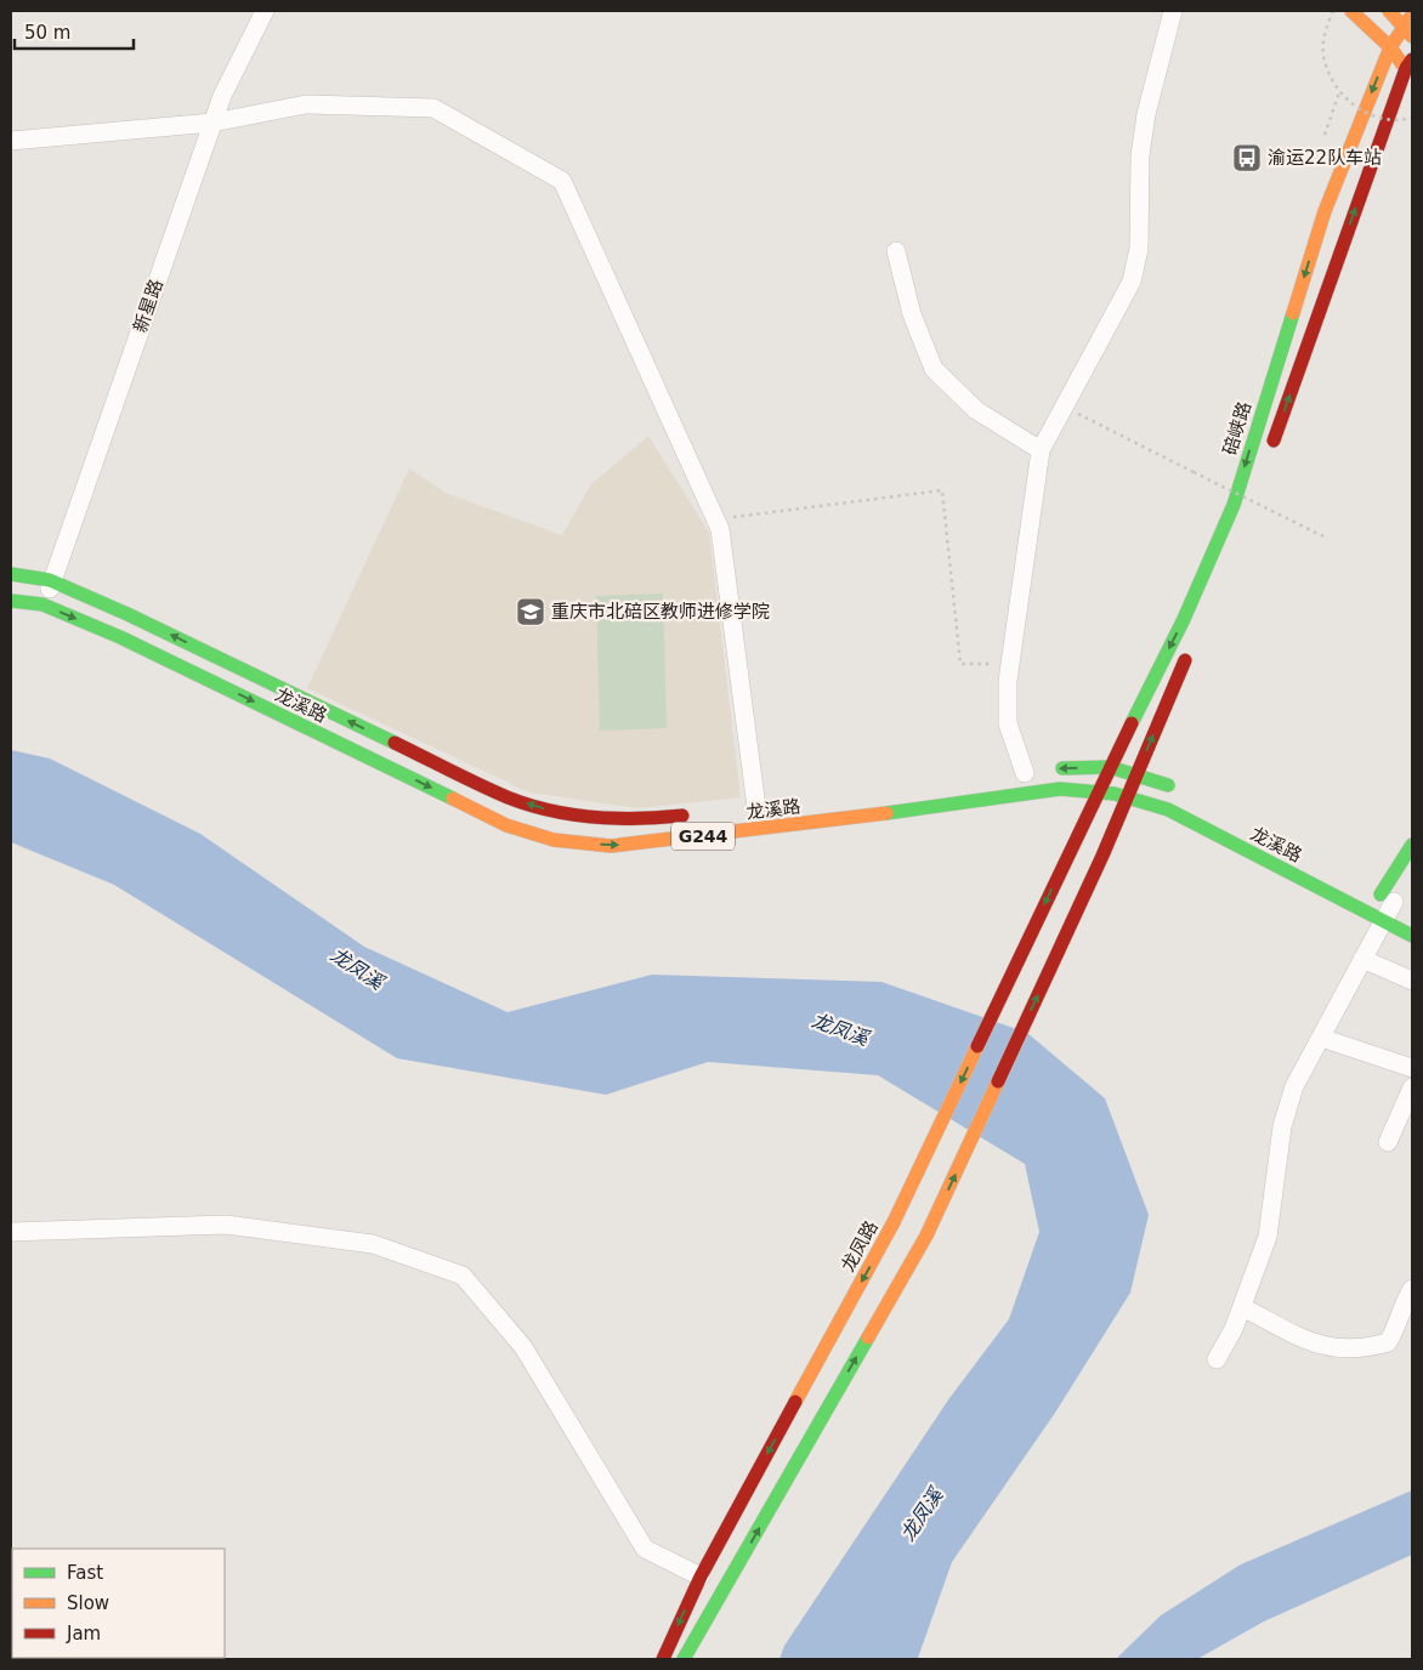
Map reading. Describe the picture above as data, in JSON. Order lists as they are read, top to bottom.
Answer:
{
  "streets": {
    "main road": [
      "碚峡路",
      "龙溪路",
      "G244",
      "龙凤路"
    ],
    "street": ["新星路"]
  },
  "crossings": [
    ["新星路", "龙溪路"],
    ["碚峡路", "龙溪路"],
    ["碚峡路", "龙凤路"]
  ],
  "water": ["龙凤溪"],
  "places": {
    "bus stop": ["渝运22队车站"],
    "school or university": ["重庆市北碚区教师进修学院"]
  },
  "legend": ["Fast", "Slow", "Jam"],
  "scale_bar": "50 m"
}
